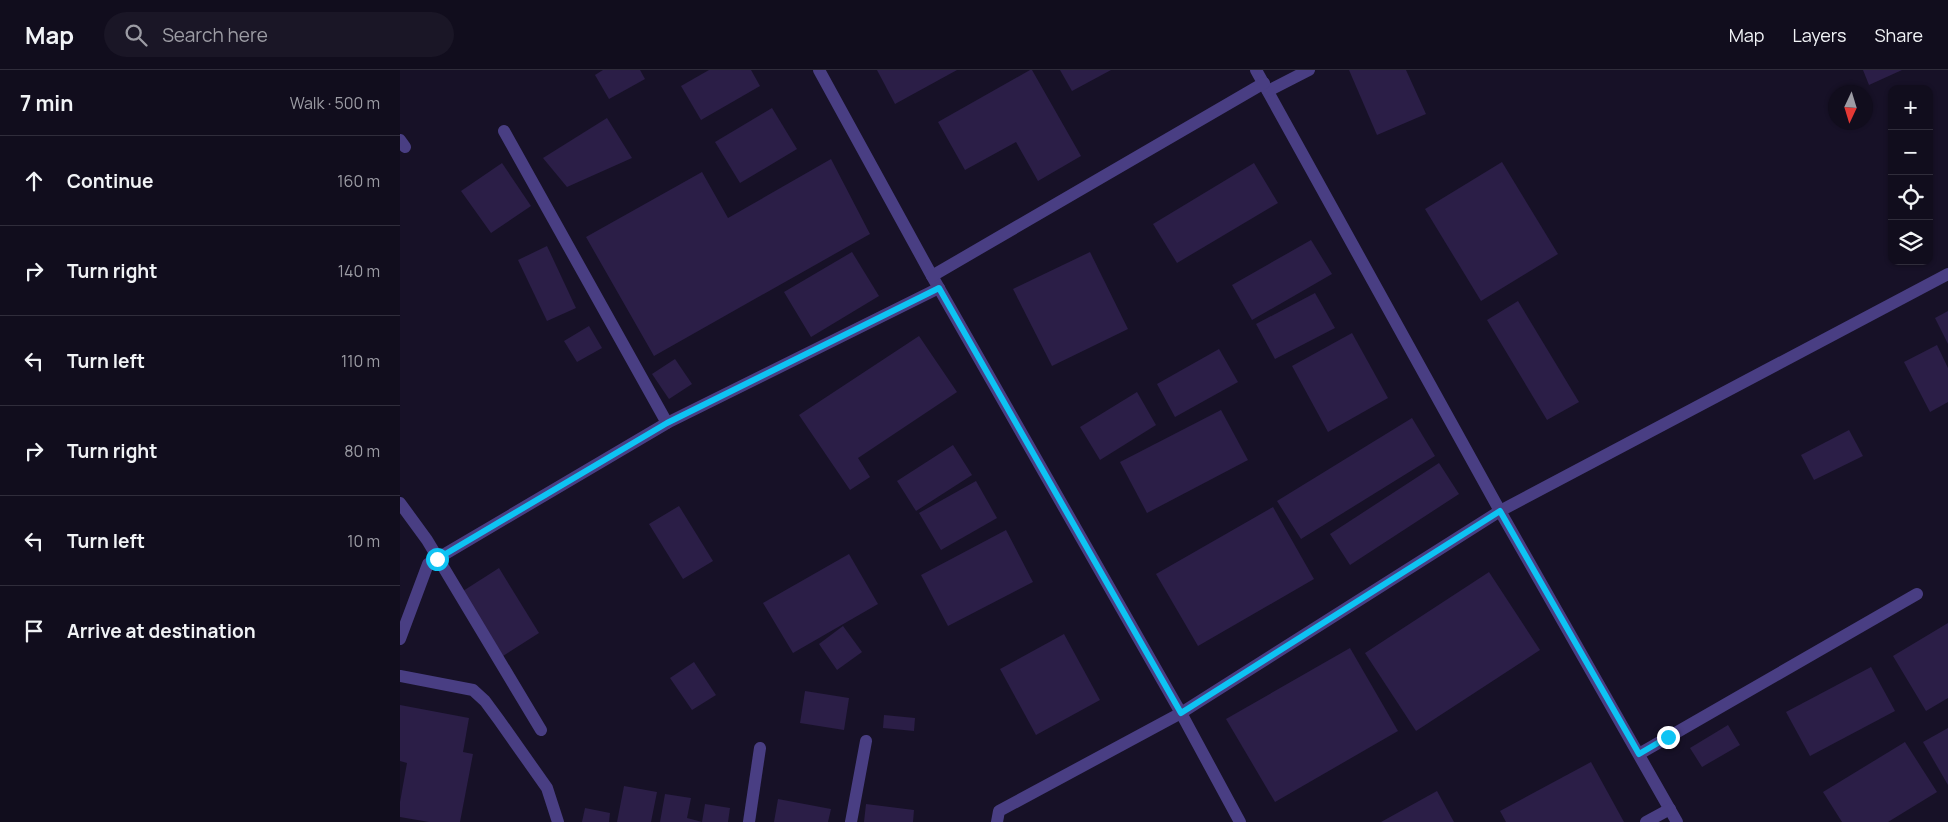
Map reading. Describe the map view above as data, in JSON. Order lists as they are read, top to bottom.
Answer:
{
  "north": "bottom",
  "page": {
    "header": "Map",
    "search": "Search here",
    "nav": ["Map", "Layers", "Share"],
    "heading": ["7 min", "Walk · 500 m"],
    "map_buttons": ["+", "−"],
    "list": [
      ["Continue", "160 m"],
      ["Turn right", "140 m"],
      ["Turn left", "110 m"],
      ["Turn right", "80 m"],
      ["Turn left", "10 m"],
      "Arrive at destination"
    ]
  }
}
